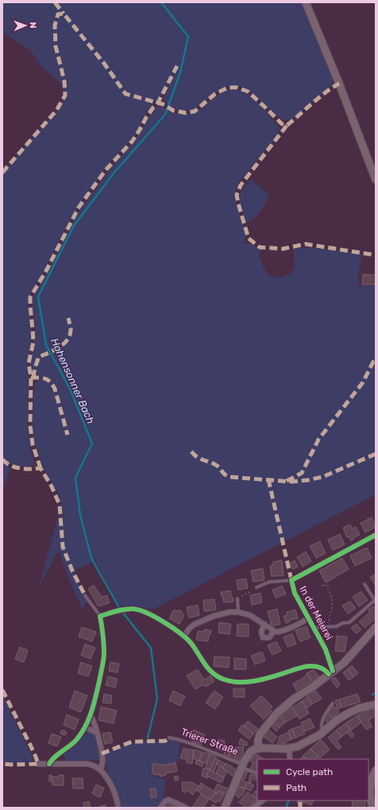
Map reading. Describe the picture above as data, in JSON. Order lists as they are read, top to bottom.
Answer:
{
  "streets": {
    "main road": ["Trierer Straße"],
    "street": ["In der Meierei"]
  },
  "water": ["Hohensonner Bach"],
  "legend": ["Cycle path", "Path"],
  "north": "right"
}
